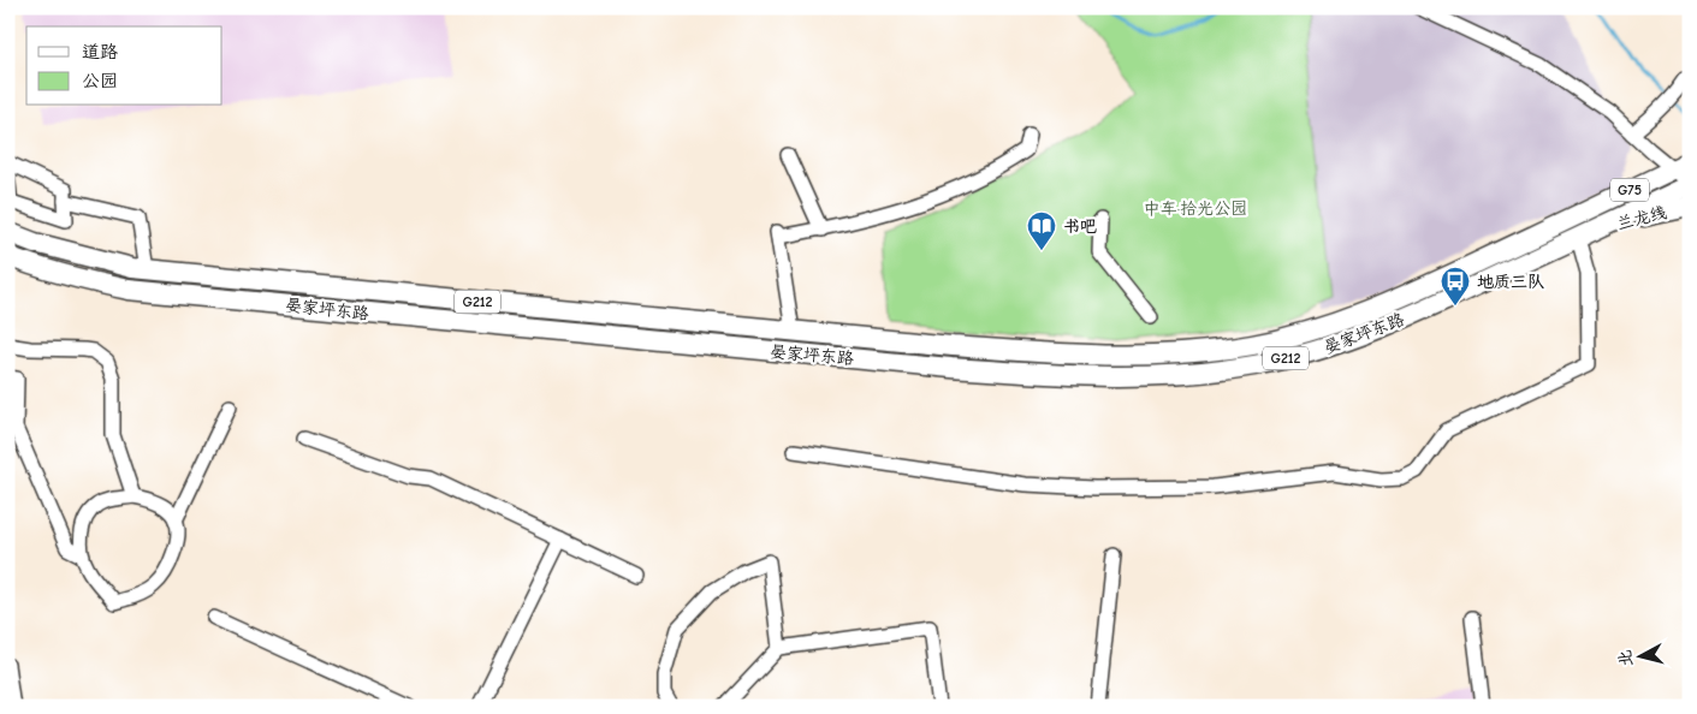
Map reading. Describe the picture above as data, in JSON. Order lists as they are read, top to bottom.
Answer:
{
  "streets": {
    "highway": [
      "G75",
      "兰龙线",
      "G212",
      "晏家坪东路"
    ]
  },
  "crossings": [
    ["G75", "兰龙线"],
    ["G75", "晏家坪东路"],
    ["兰龙线", "晏家坪东路"]
  ],
  "parks": ["中车·拾光公园"],
  "places": {
    "library": ["书吧"],
    "bus stop": ["地质三队"]
  },
  "legend": ["道路", "公园"],
  "north": "left"
}
